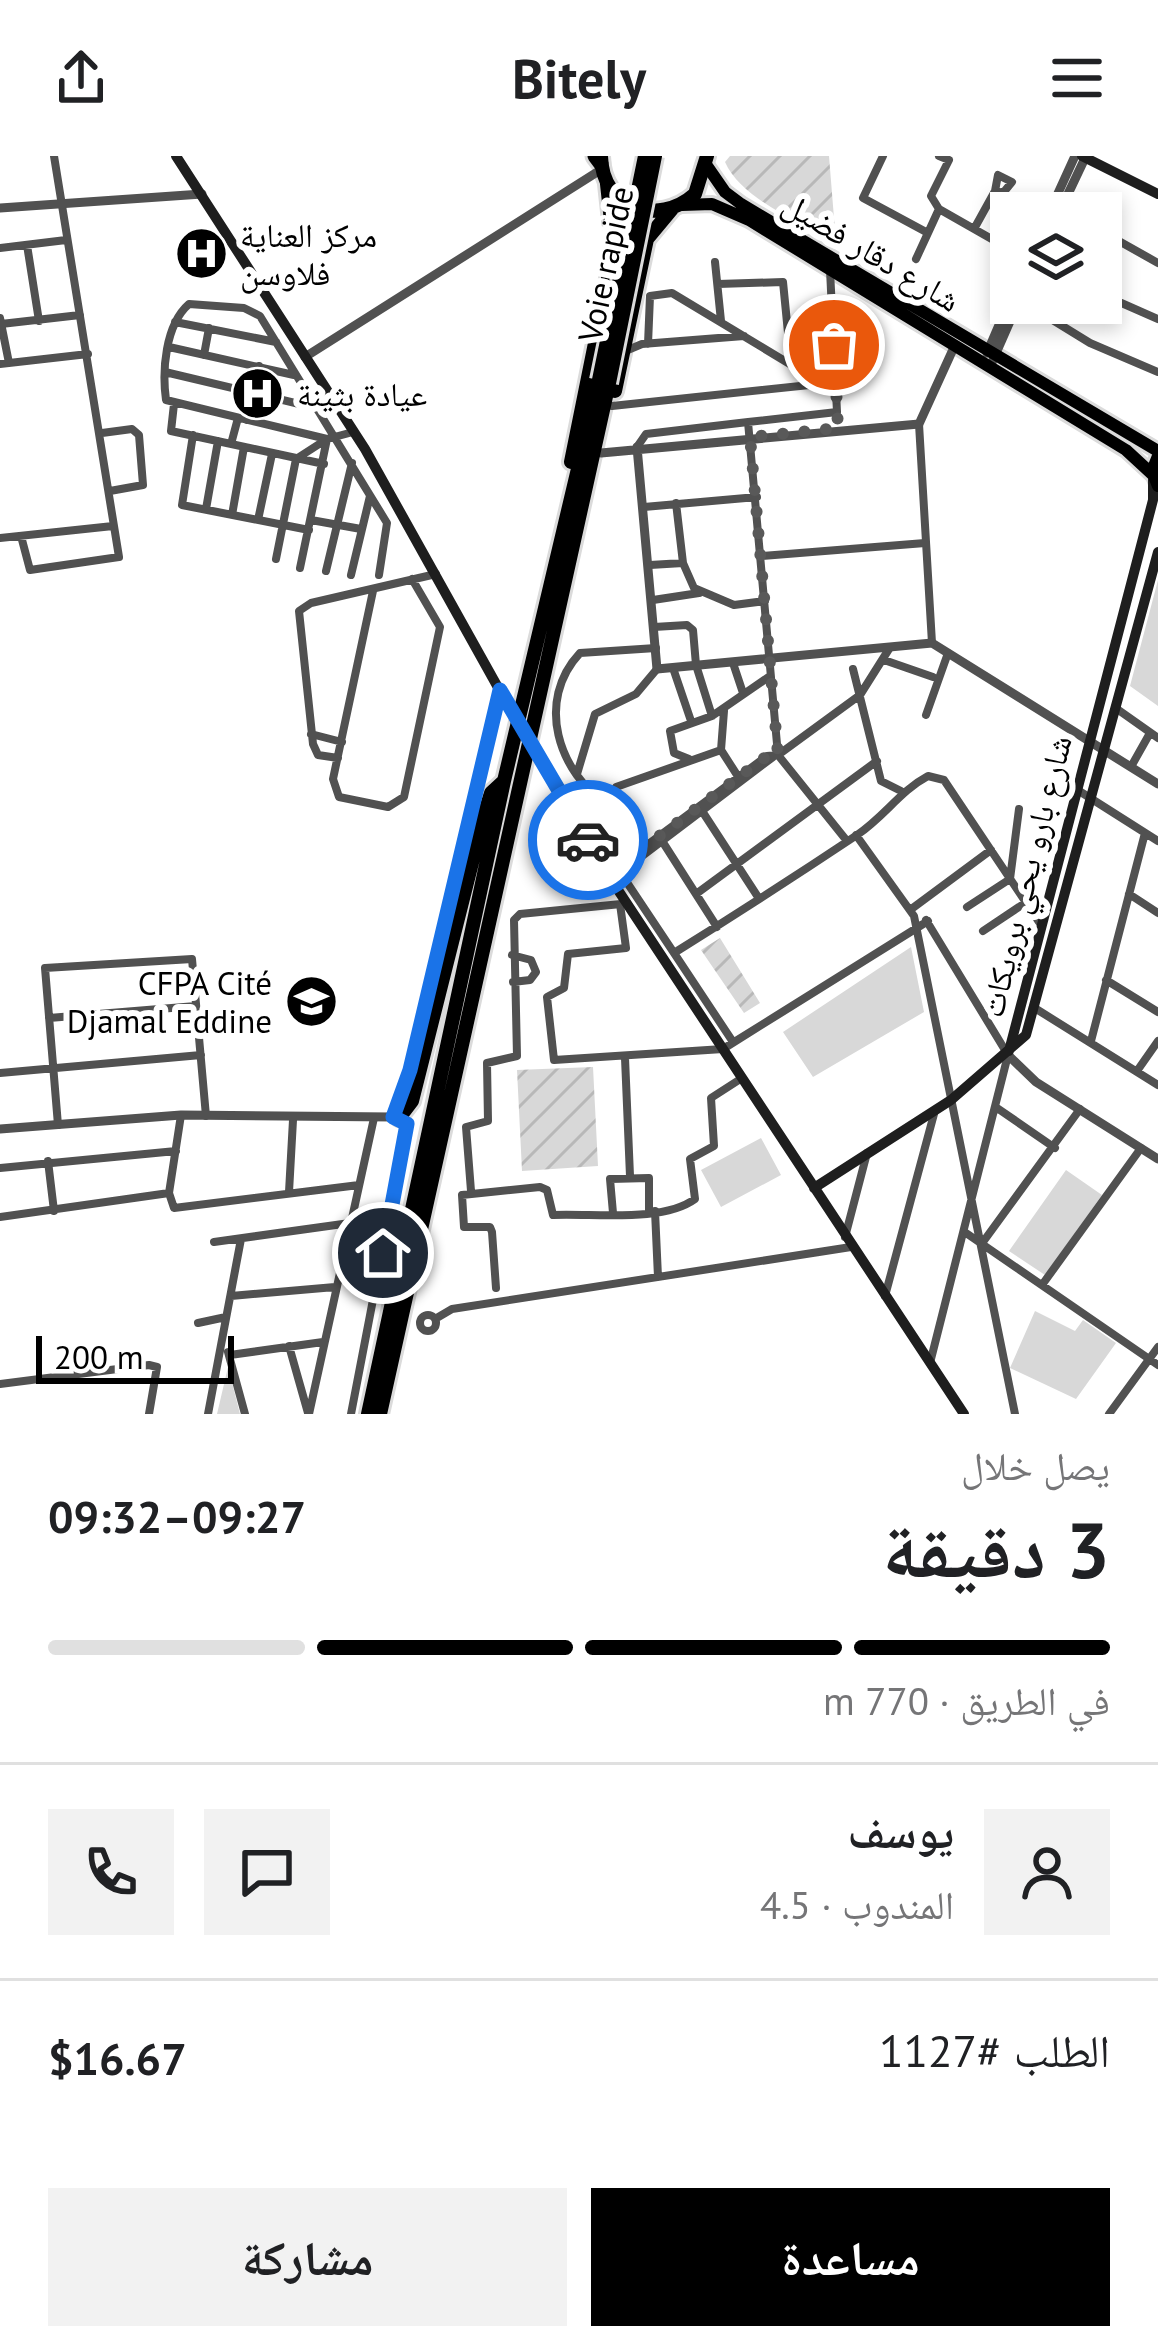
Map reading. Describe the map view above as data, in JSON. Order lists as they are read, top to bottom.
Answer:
{
  "streets": {
    "highway": ["Voie rapide"],
    "main road": ["شارع دقار فضيل", "شارع بارو يحي برويكات"]
  },
  "places": {
    "hospital": ["مركز العناية فلاوسن", "عيادة بثينة"],
    "school or university": ["CFPA Cité Djamal Eddine"]
  },
  "scale_bar": "200 m",
  "page": {
    "header": "Bitely",
    "scale": "200 m",
    "heading": ["3 دقيقة", "يصل خلال", "09:27–09:32"],
    "panel": [
      "يوسف",
      "المندوب · 4.5",
      "الطلب #1127",
      "$16.67"
    ],
    "bar": "في الطريق · 770 m",
    "buttons": ["مساعدة", "مشاركة"]
  }
}
